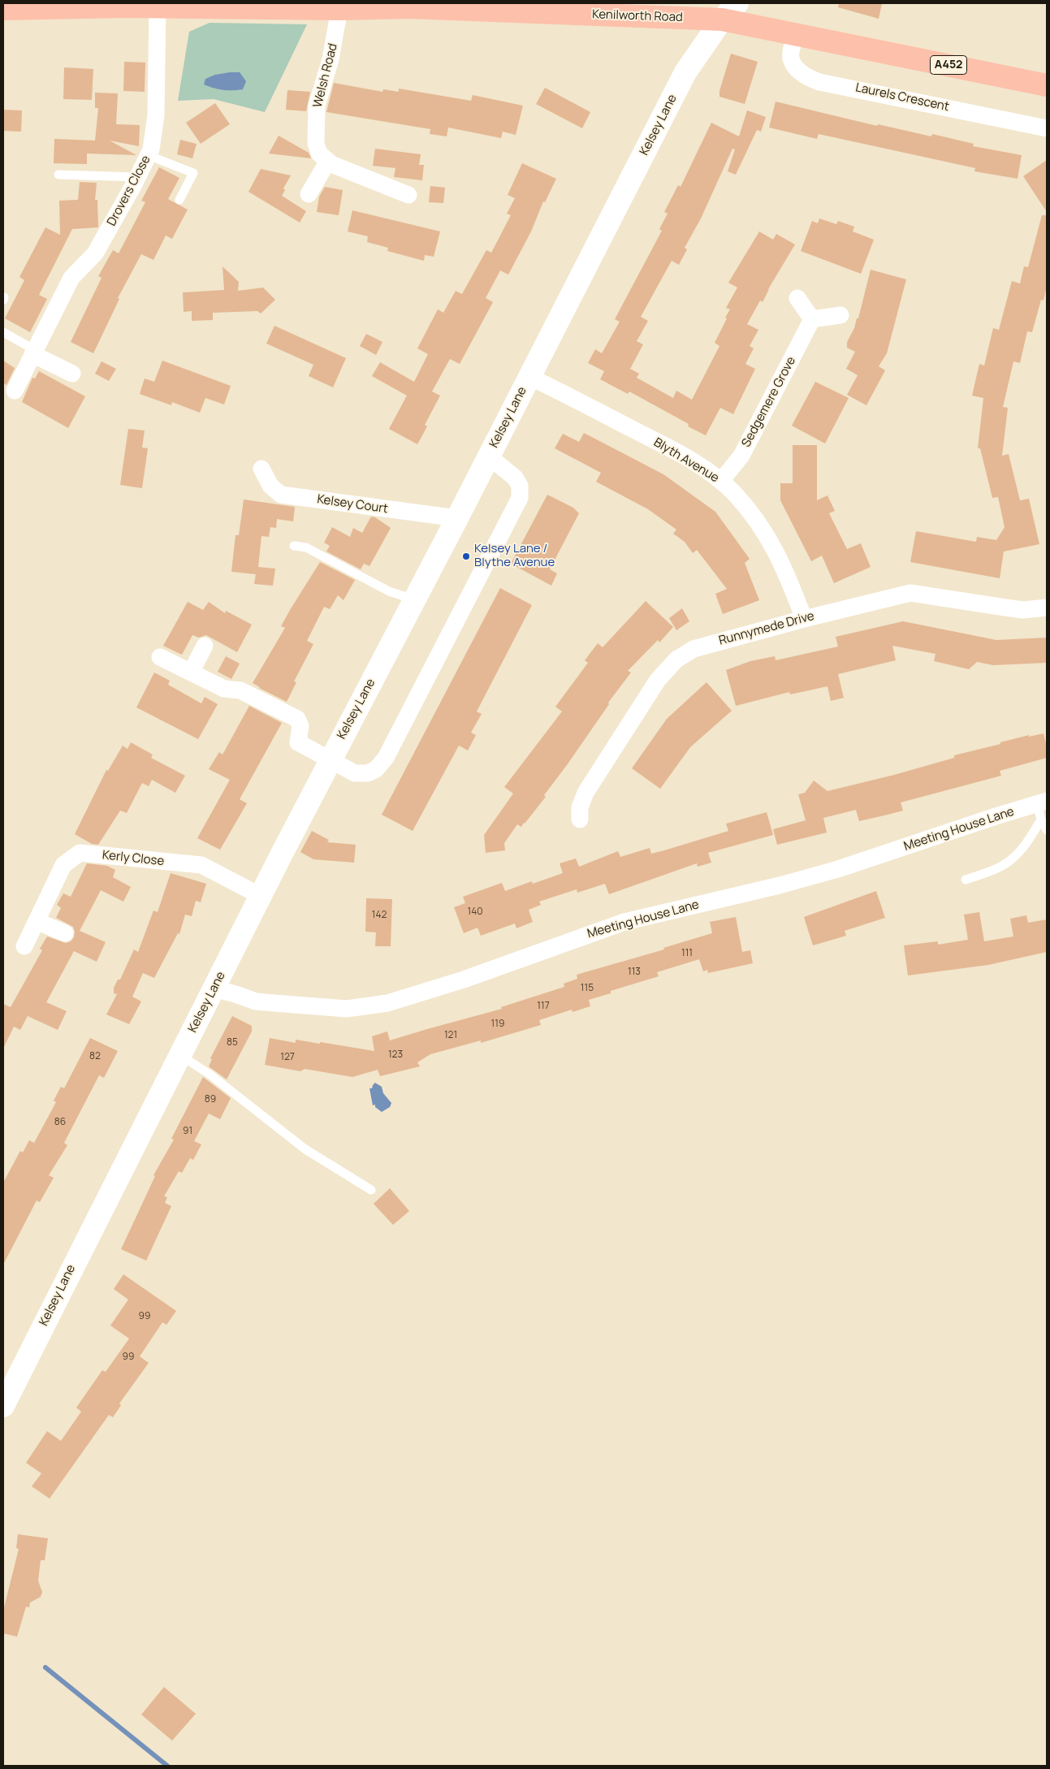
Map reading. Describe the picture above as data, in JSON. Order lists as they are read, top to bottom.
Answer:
{
  "streets": {
    "highway": ["Kenilworth Road", "A452"],
    "main road": ["Kelsey Lane"],
    "street": [
      "Welsh Road",
      "Laurels Crescent",
      "Drovers Close",
      "Sedgemere Grove",
      "Blyth Avenue",
      "Kelsey Court",
      "Runnymede Drive",
      "Meeting House Lane",
      "Kerly Close"
    ]
  },
  "crossings": [
    ["Kenilworth Road", "Welsh Road"],
    ["Kenilworth Road", "Laurels Crescent"],
    ["Kenilworth Road", "Kelsey Lane"],
    ["Kenilworth Road", "Drovers Close"],
    ["Kelsey Lane", "Blyth Avenue"],
    ["Kelsey Lane", "Kelsey Court"],
    ["Kelsey Lane", "Meeting House Lane"],
    ["Kelsey Lane", "Kerly Close"],
    ["Sedgemere Grove", "Blyth Avenue"],
    ["Blyth Avenue", "Runnymede Drive"]
  ],
  "places": ["Kelsey Lane / Blythe Avenue"],
  "house_numbers": [
    "140",
    "142",
    "111",
    "113",
    "115",
    "117",
    "119",
    "121",
    "85",
    "123",
    "82",
    "127",
    "89",
    "86",
    "91",
    "99",
    "99"
  ]
}
